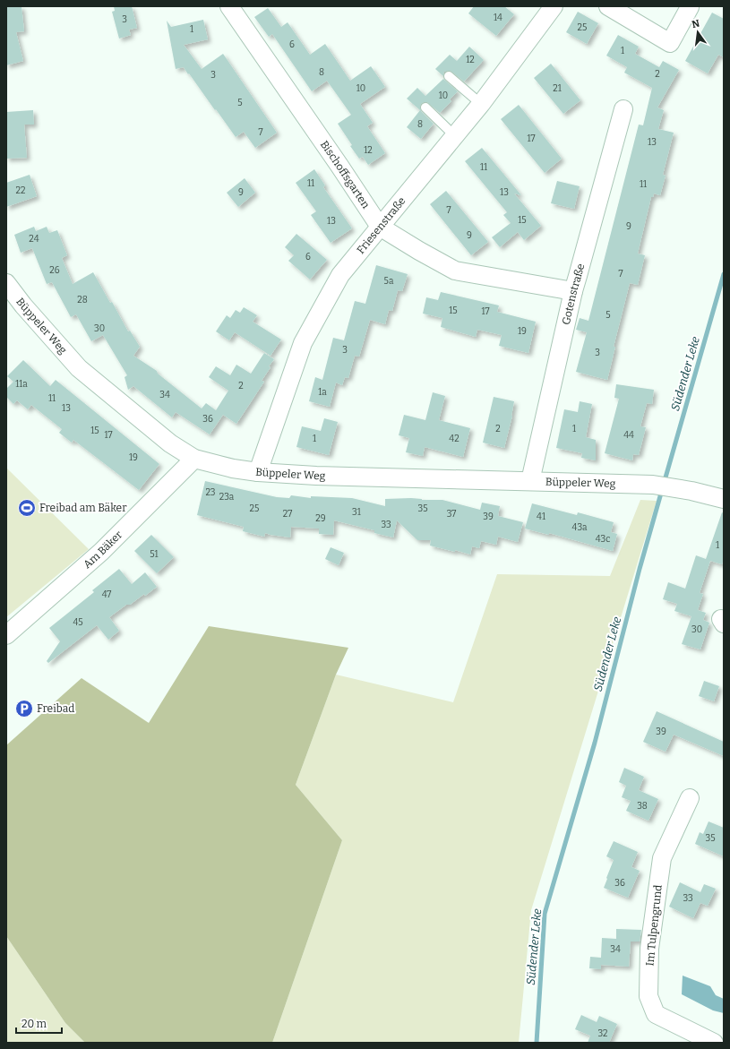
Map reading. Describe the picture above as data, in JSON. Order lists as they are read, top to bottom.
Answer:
{
  "streets": {
    "street": [
      "Bischoffsgarten",
      "Friesenstraße",
      "Gotenstraße",
      "Büppeler Weg",
      "Am Bäker",
      "Im Tulpengrund"
    ]
  },
  "crossings": [
    ["Bischoffsgarten", "Friesenstraße"],
    ["Bischoffsgarten", "Gotenstraße"],
    ["Friesenstraße", "Büppeler Weg"],
    ["Gotenstraße", "Büppeler Weg"],
    ["Büppeler Weg", "Am Bäker"]
  ],
  "water": ["Südender Leke"],
  "places": {
    "sports": ["Freibad am Bäker"],
    "parking": ["Freibad"]
  },
  "house_numbers": [
    "14",
    "3",
    "25",
    "1",
    "6",
    "1",
    "12",
    "8",
    "2",
    "3",
    "10",
    "21",
    "10",
    "5",
    "8",
    "7",
    "17",
    "13",
    "12",
    "11",
    "11",
    "11",
    "22",
    "9",
    "13",
    "7",
    "15",
    "13",
    "9",
    "9",
    "24",
    "6",
    "26",
    "7",
    "5a",
    "28",
    "15",
    "17",
    "5",
    "30",
    "19",
    "3",
    "3",
    "11a",
    "2",
    "1a",
    "34",
    "11",
    "13",
    "36",
    "2",
    "1",
    "15",
    "17",
    "44",
    "1",
    "42",
    "19",
    "23",
    "23a",
    "25",
    "35",
    "31",
    "27",
    "37",
    "39",
    "41",
    "29",
    "33",
    "43a",
    "43c",
    "1",
    "51",
    "47",
    "45",
    "30",
    "39",
    "38",
    "35",
    "36",
    "33",
    "34",
    "32"
  ],
  "scale_bar": "20 m",
  "north": "top"
}
